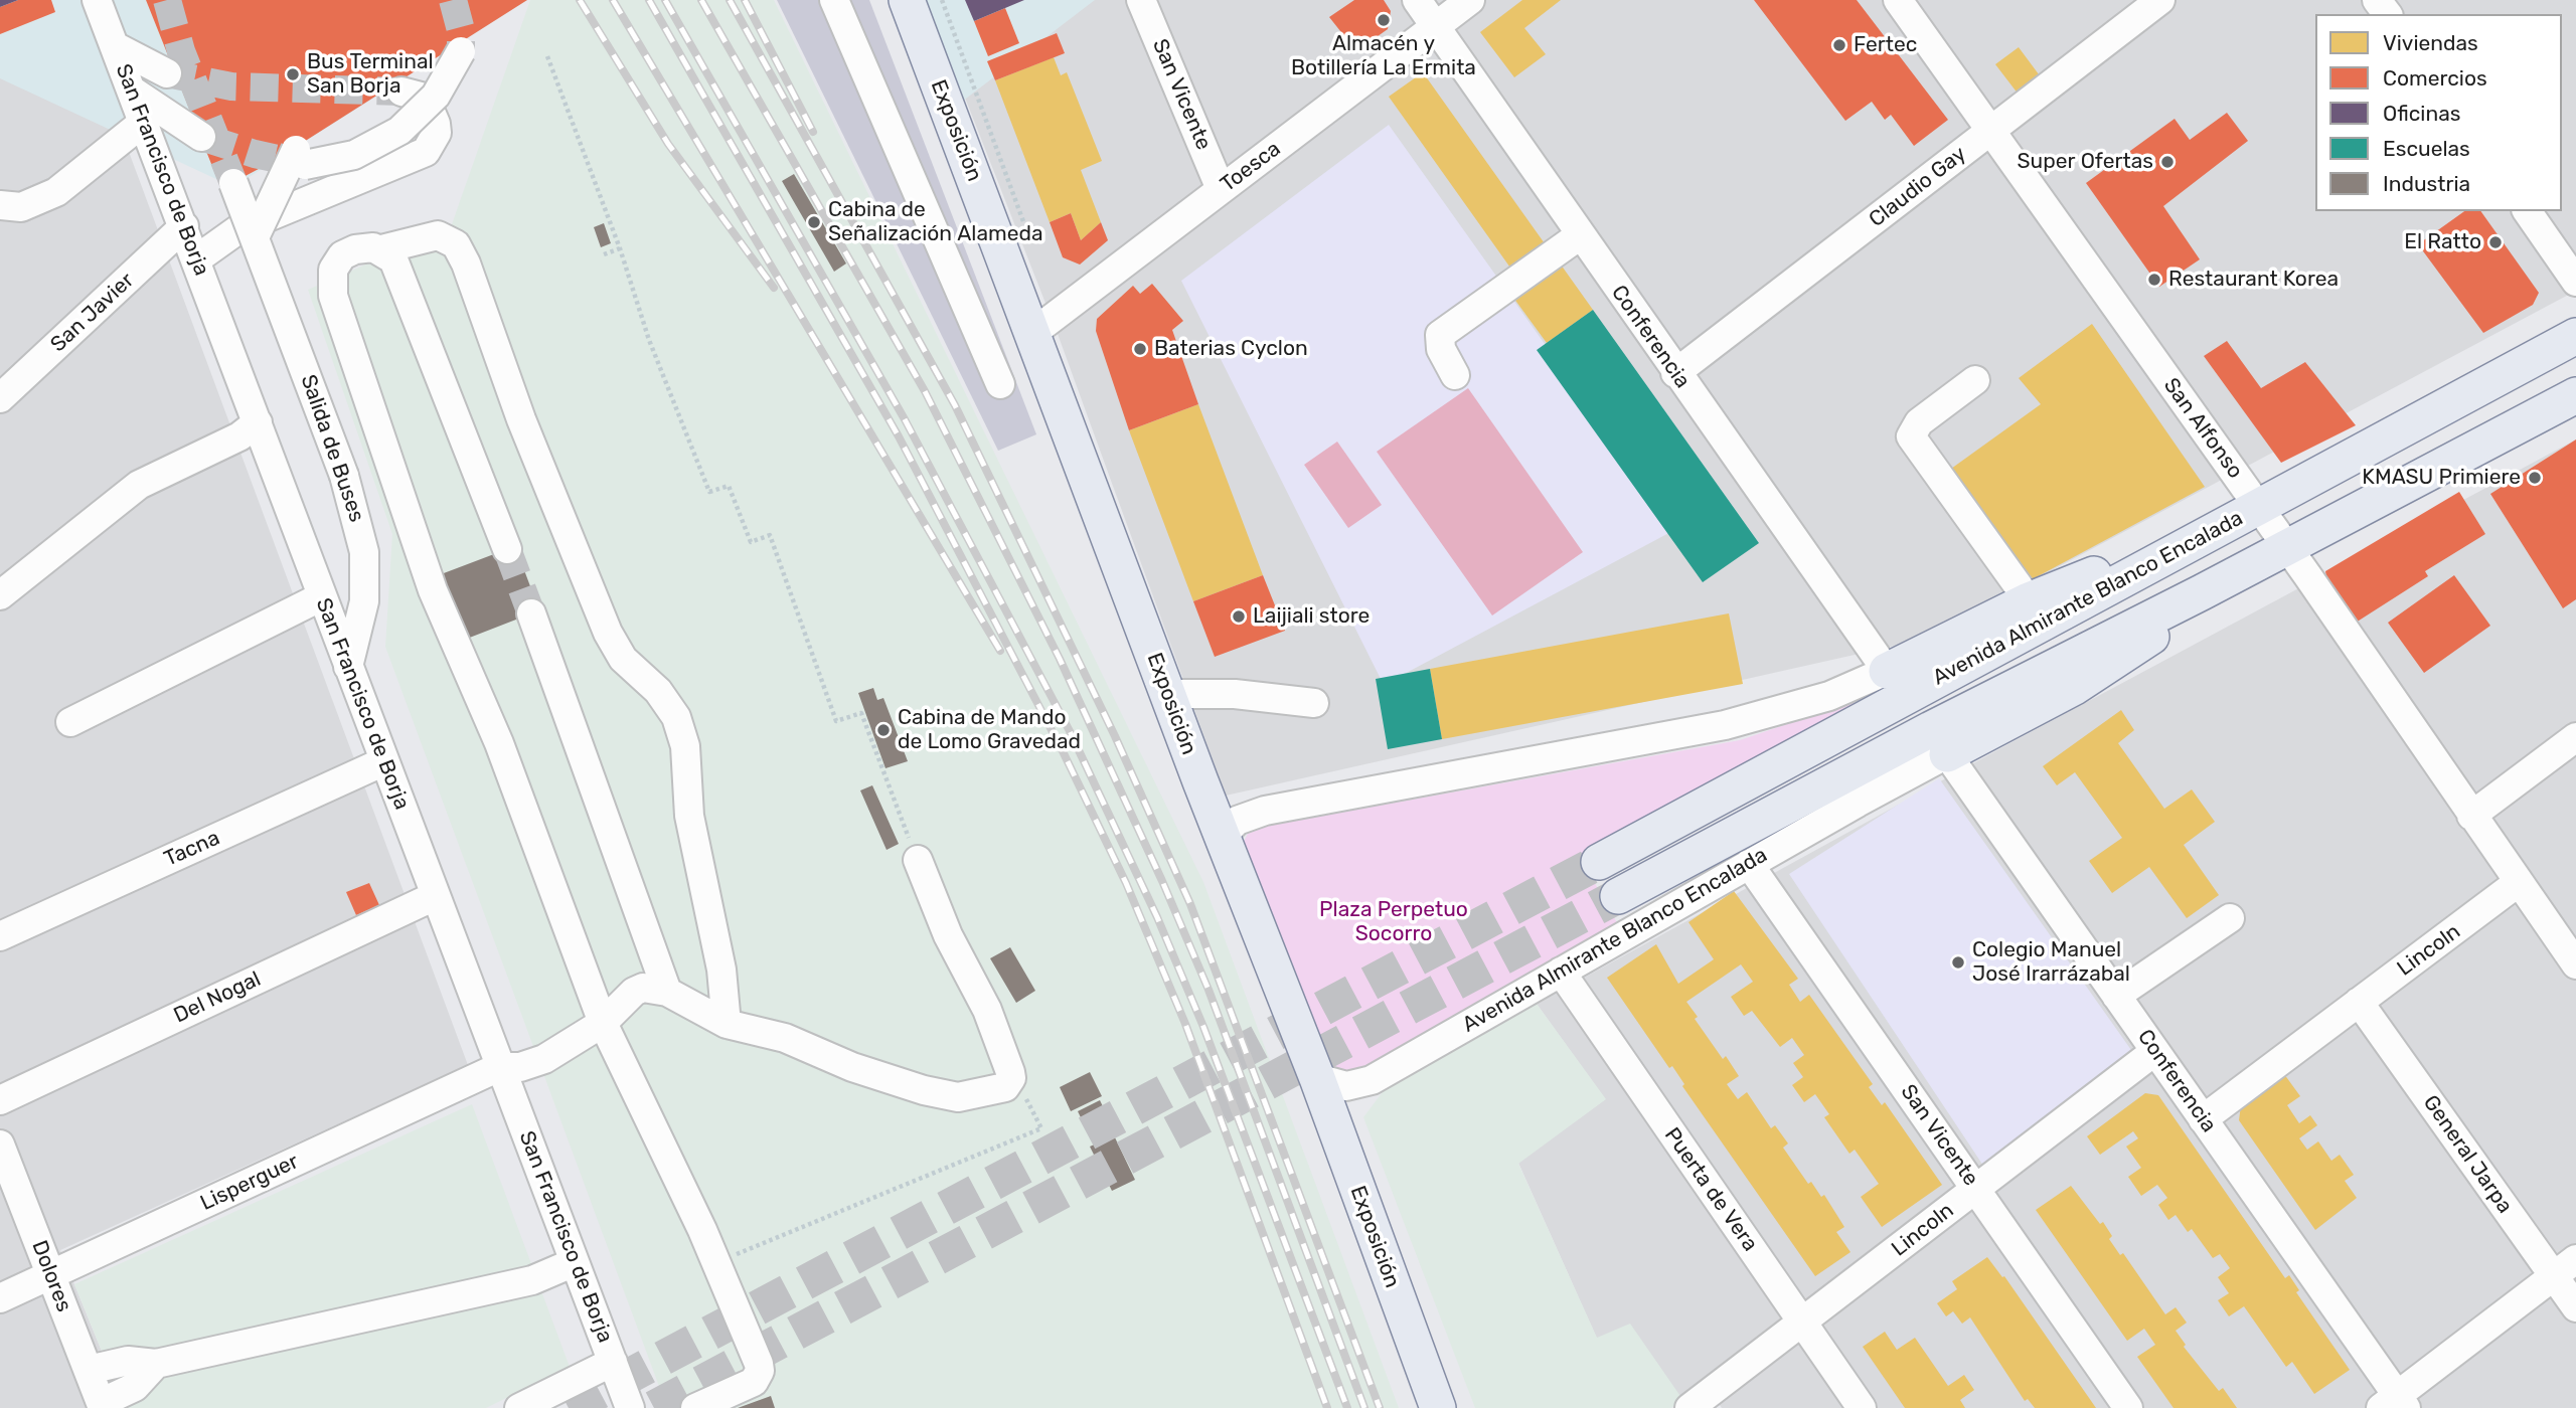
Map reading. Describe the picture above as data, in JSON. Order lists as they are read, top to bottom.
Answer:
{
  "streets": {
    "main road": ["Exposición", "Avenida Almirante Blanco Encalada"],
    "street": [
      "San Vicente",
      "Toesca",
      "San Francisco de Borja",
      "Claudio Gay",
      "San Javier",
      "Conferencia",
      "San Alfonso",
      "Salida de Buses",
      "Tacna",
      "Lincoln",
      "Del Nogal",
      "General Jarpa",
      "Lisperguer",
      "Puerta de Vera",
      "Dolores"
    ]
  },
  "crossings": [
    ["San Vicente", "Toesca"],
    ["San Vicente", "Avenida Almirante Blanco Encalada"],
    ["San Vicente", "Lincoln"],
    ["Exposición", "Toesca"],
    ["Exposición", "Avenida Almirante Blanco Encalada"],
    ["Toesca", "Conferencia"],
    ["San Francisco de Borja", "San Javier"],
    ["San Francisco de Borja", "Salida de Buses"],
    ["San Francisco de Borja", "Tacna"],
    ["San Francisco de Borja", "Del Nogal"],
    ["San Francisco de Borja", "Lisperguer"],
    ["Claudio Gay", "Conferencia"],
    ["Claudio Gay", "San Alfonso"],
    ["Conferencia", "Avenida Almirante Blanco Encalada"],
    ["Conferencia", "Lincoln"],
    ["San Alfonso", "Avenida Almirante Blanco Encalada"],
    ["San Alfonso", "Lincoln"],
    ["Avenida Almirante Blanco Encalada", "Puerta de Vera"],
    ["Lincoln", "General Jarpa"],
    ["Lincoln", "Puerta de Vera"],
    ["Lisperguer", "Dolores"]
  ],
  "parks": ["Plaza Perpetuo Socorro"],
  "places": [
    "Almacén y Botillería La Ermita",
    "Fertec",
    "Bus Terminal San Borja",
    "Super Ofertas",
    "Cabina de Señalización Alameda",
    "El Ratto",
    "Restaurant Korea",
    "Baterias Cyclon",
    "KMASU Primiere",
    "Laijiali store",
    "Cabina de Mando de Lomo Gravedad",
    "Colegio Manuel José Irarrázabal"
  ],
  "legend": [
    "Viviendas",
    "Comercios",
    "Oficinas",
    "Escuelas",
    "Industria"
  ]
}
